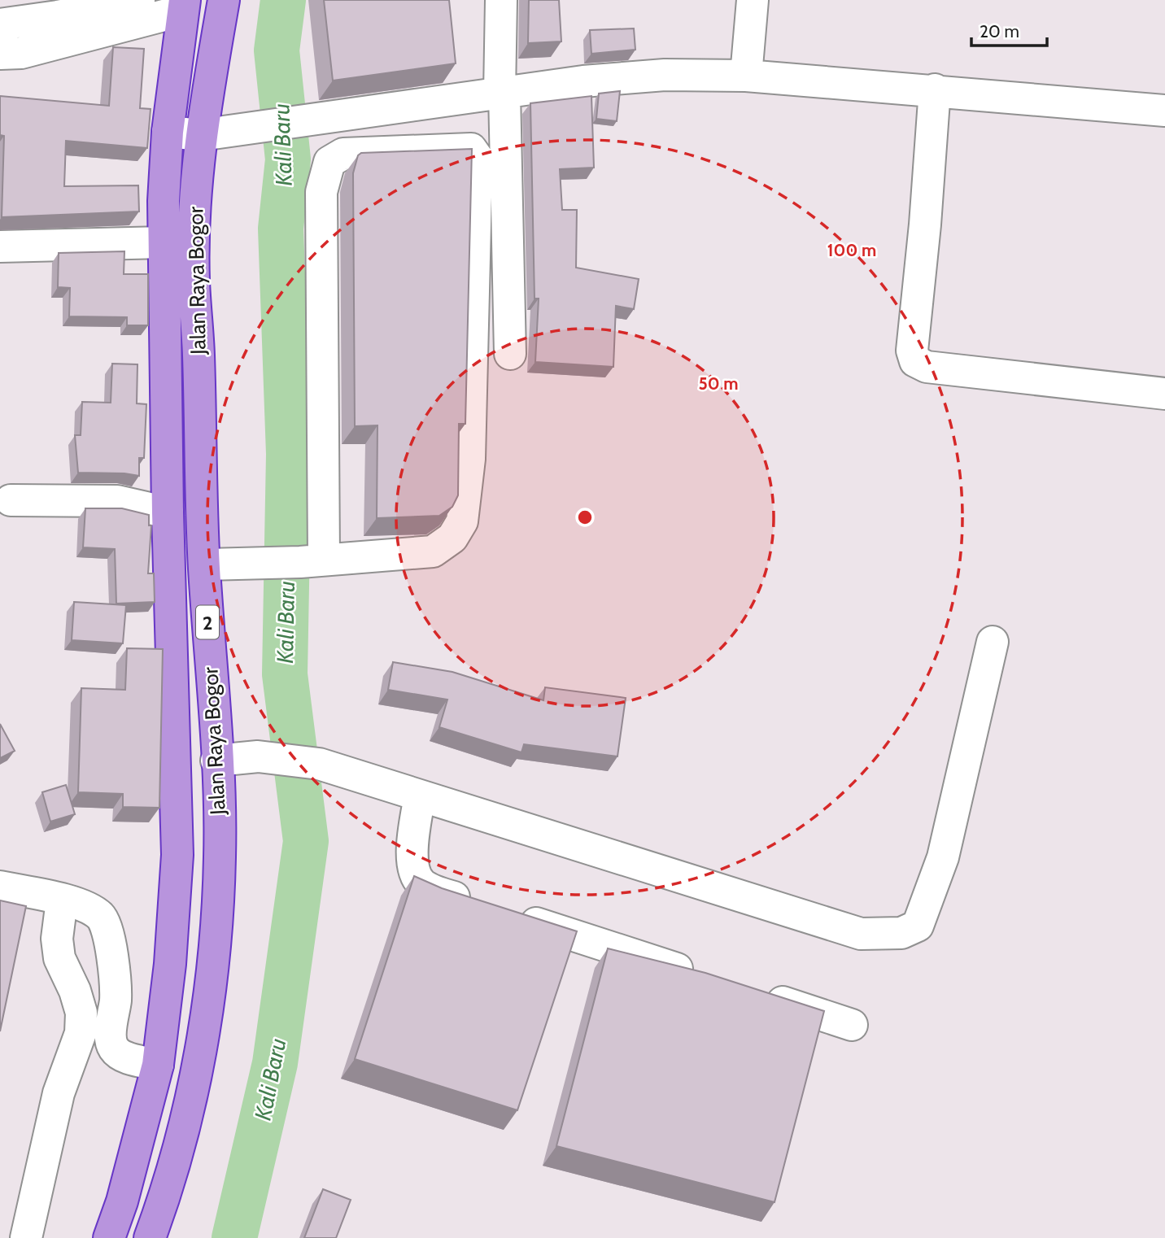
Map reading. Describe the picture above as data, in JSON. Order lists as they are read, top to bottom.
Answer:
{
  "streets": {
    "highway": ["Jalan Raya Bogor", "2"]
  },
  "water": ["Kali Baru"],
  "scale_bar": "20 m",
  "rings": ["100 m", "50 m"]
}
